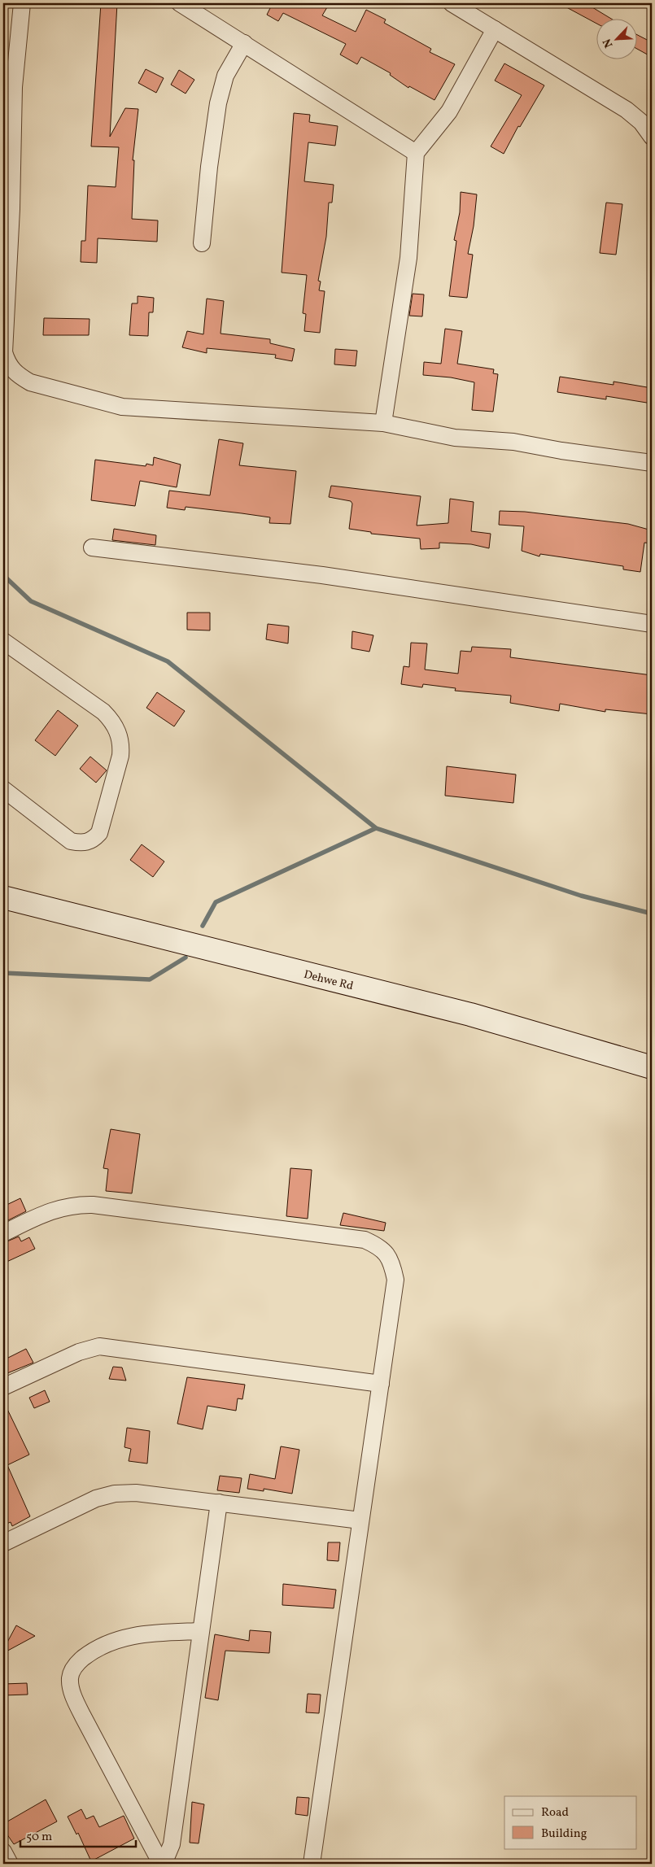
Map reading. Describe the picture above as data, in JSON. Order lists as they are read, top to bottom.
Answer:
{
  "streets": {
    "street": ["Dehwe Rd"]
  },
  "legend": ["Road", "Building"],
  "scale_bar": "50 m",
  "north": "bottom left"
}
